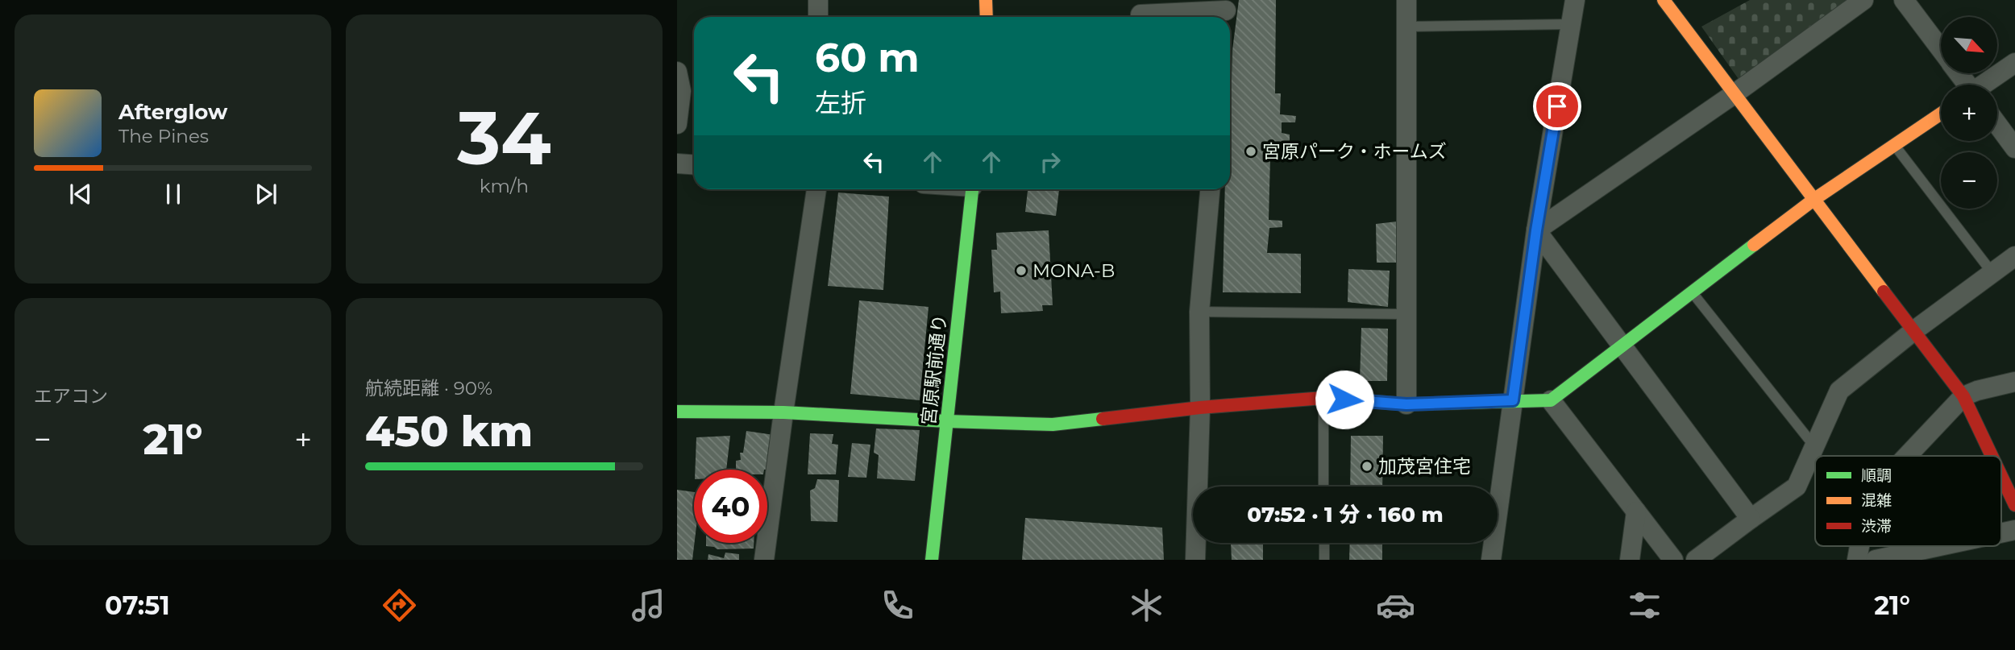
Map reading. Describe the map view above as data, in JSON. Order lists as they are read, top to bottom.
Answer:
{
  "streets": {
    "street": ["宮原駅前通り"]
  },
  "places": ["宮原パーク・ホームズ", "MONA-B", "加茂宮住宅"],
  "legend": ["順調", "混雑", "渋滞"],
  "north": "bottom right",
  "page": {
    "tile": [
      ["34", "km/h"],
      "エアコン",
      ["航続距離 · 90%", "450 km"]
    ],
    "map_buttons": ["+", "−"],
    "turn": ["60 m", "左折"],
    "song": ["Afterglow", "The Pines"],
    "heat": ["−", "21°", "+"],
    "limit": "40",
    "trip": "07:52 · 1 分 · 160 m",
    "tabs": ["07:51", "21°"]
  }
}
